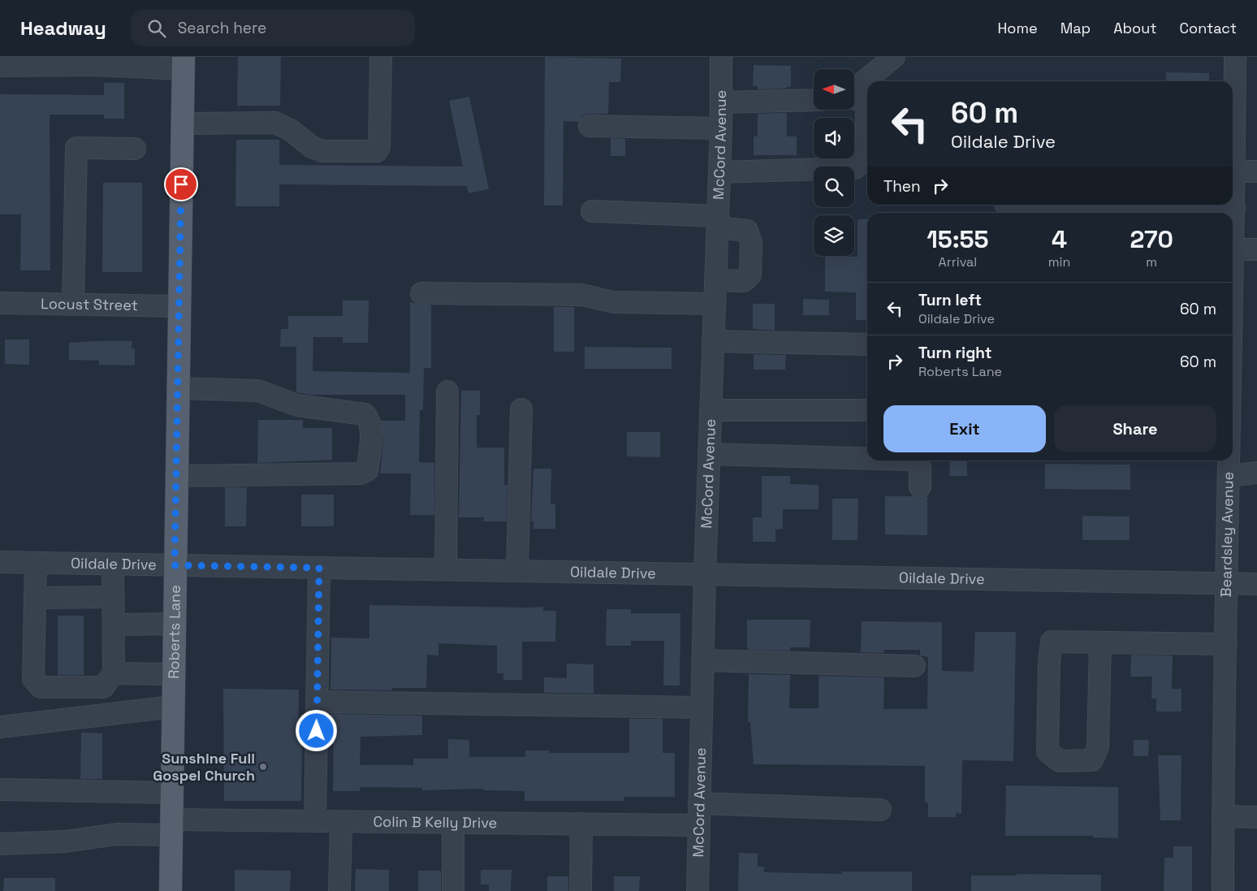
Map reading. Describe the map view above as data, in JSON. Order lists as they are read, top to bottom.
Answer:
{
  "streets": {
    "main road": ["Roberts Lane"],
    "street": [
      "McCord Avenue",
      "Locust Street",
      "Beardsley Avenue",
      "Oildale Drive",
      "Colin B Kelly Drive"
    ]
  },
  "crossings": [
    ["McCord Avenue", "Oildale Drive"],
    ["McCord Avenue", "Colin B Kelly Drive"],
    ["Locust Street", "Roberts Lane"],
    ["Beardsley Avenue", "Oildale Drive"],
    ["Oildale Drive", "Roberts Lane"],
    ["Roberts Lane", "Colin B Kelly Drive"]
  ],
  "places": ["Sunshine Full Gospel Church"],
  "north": "left",
  "page": {
    "header": "Headway",
    "search": "Search here",
    "nav": [
      "Home",
      "Map",
      "About",
      "Contact"
    ],
    "turn": ["60 m", "Oildale Drive"],
    "then": "Then",
    "eta": [
      "15:55",
      "Arrival",
      "4",
      "min",
      "270",
      "m"
    ],
    "list": [
      {
        "name": "Turn left",
        "note": "Oildale Drive",
        "value": "60 m"
      },
      {
        "name": "Turn right",
        "note": "Roberts Lane",
        "value": "60 m"
      }
    ],
    "buttons": ["Exit", "Share"]
  }
}
